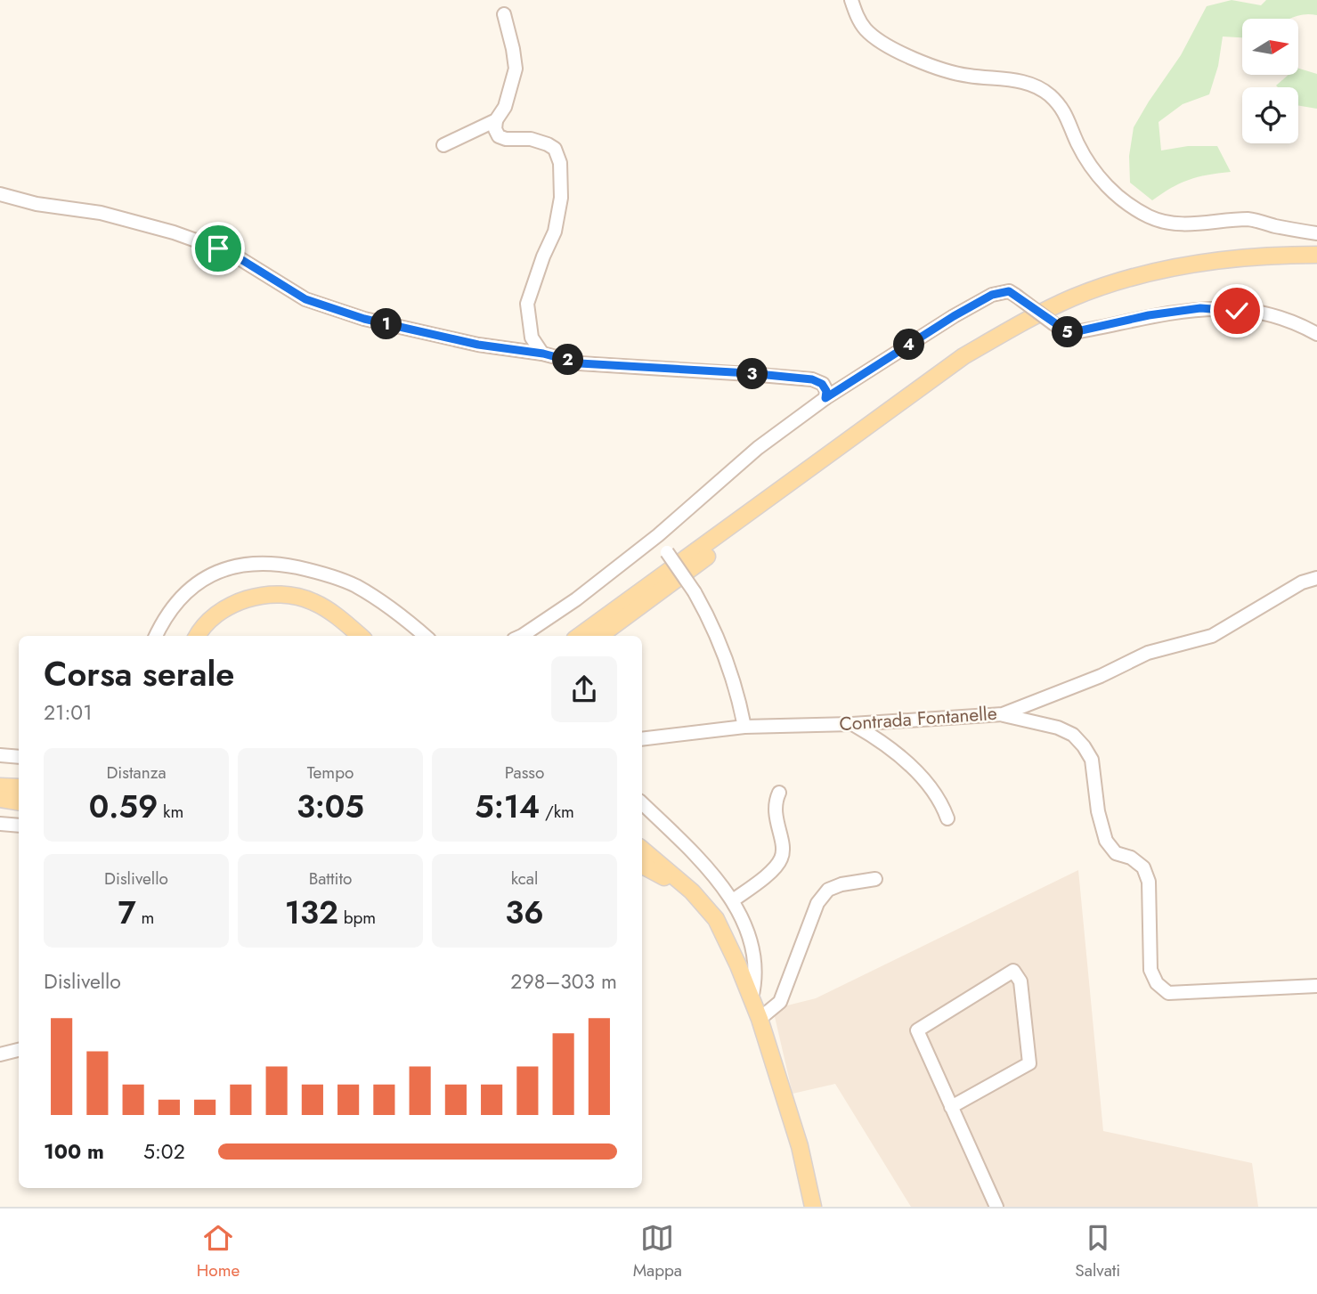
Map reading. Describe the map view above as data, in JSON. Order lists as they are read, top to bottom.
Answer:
{
  "streets": {
    "street": ["Contrada Fontanelle"]
  },
  "north": "right",
  "page": {
    "pins": [
      "1",
      "5",
      "4",
      "2",
      "3"
    ],
    "heading": ["Corsa serale", "21:01"],
    "stats": [
      ["Distanza", "0.59 km"],
      ["Tempo", "3:05"],
      ["Passo", "5:14 /km"],
      ["Dislivello", "7 m"],
      ["Battito", "132 bpm"],
      ["kcal", "36"]
    ],
    "chart": ["Dislivello", "298–303 m"],
    "list": [
      {
        "name": "100 m",
        "note": "5:02"
      }
    ],
    "tabs": ["Home", "Mappa", "Salvati"]
  }
}
